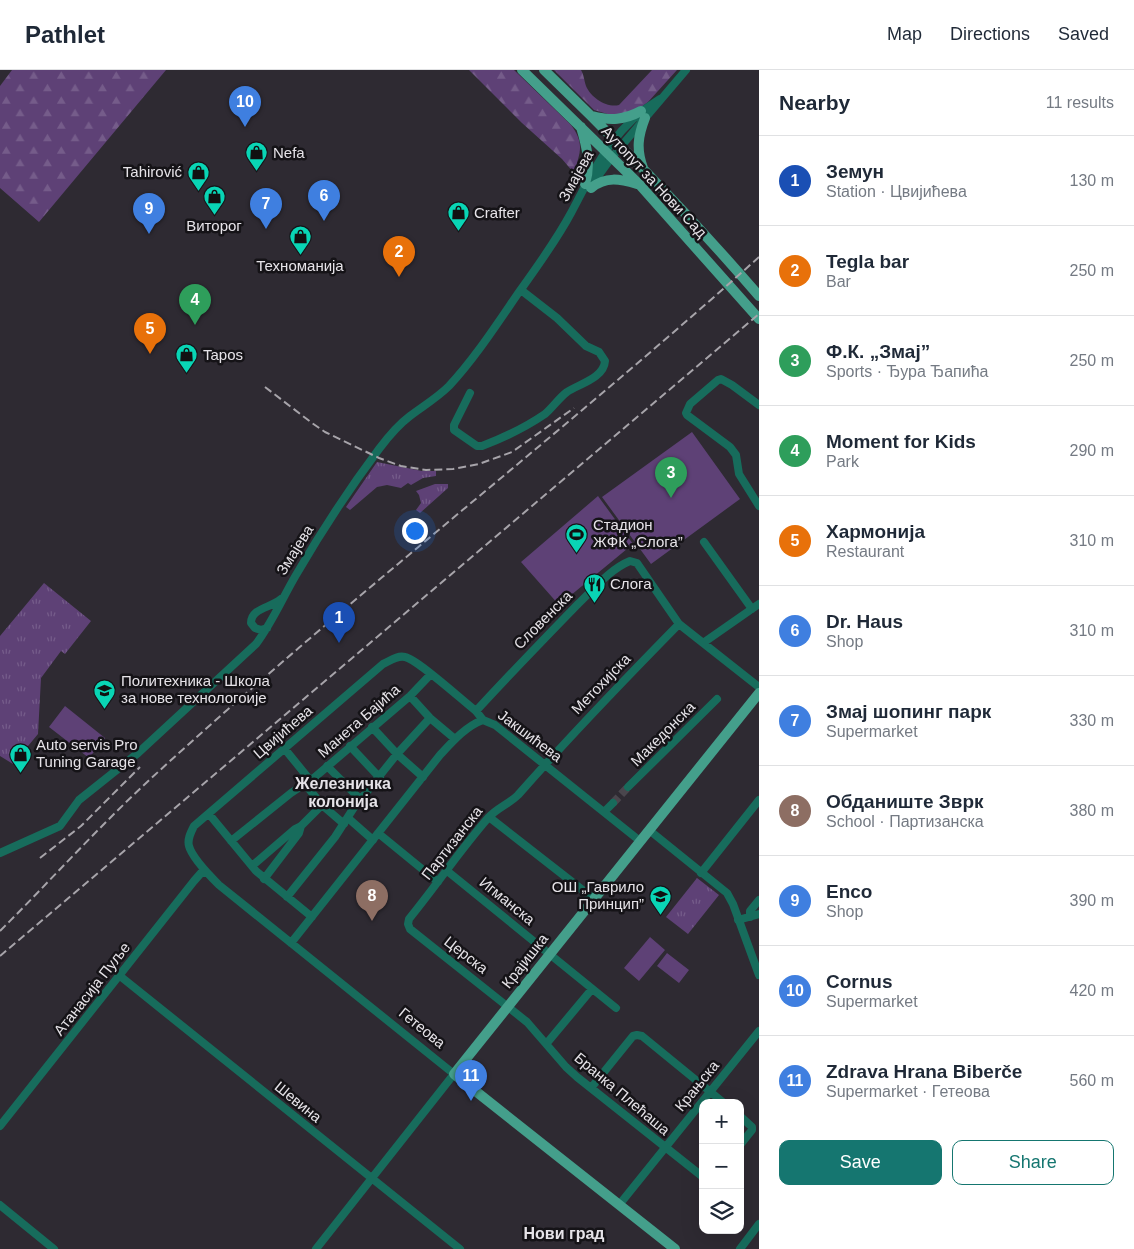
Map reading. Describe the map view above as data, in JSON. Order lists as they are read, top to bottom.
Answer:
{
  "streets": {
    "main road": ["Аутопут за Нови Сад", "Крајишка", "Гетеова"],
    "street": [
      "Змајева",
      "Словенска",
      "Метохијска",
      "Манета Бајића",
      "Цвијићева",
      "Македонска",
      "Јакшићева",
      "Партизанска",
      "Игманска",
      "Церска",
      "Атанасија Пуље",
      "Крањска",
      "Бранка Плећаша",
      "Шевина"
    ]
  },
  "crossings": [
    ["Змајева", "Аутопут за Нови Сад"],
    ["Словенска", "Метохијска"],
    ["Словенска", "Јакшићева"],
    ["Метохијска", "Јакшићева"],
    ["Метохијска", "Партизанска"],
    ["Манета Бајића", "Јакшићева"],
    ["Цвијићева", "Јакшићева"],
    ["Цвијићева", "Гетеова"],
    ["Јакшићева", "Партизанска"],
    ["Јакшићева", "Крајишка"],
    ["Партизанска", "Игманска"],
    ["Партизанска", "Церска"],
    ["Игманска", "Крајишка"],
    ["Церска", "Крајишка"],
    ["Церска", "Бранка Плећаша"],
    ["Крајишка", "Гетеова"],
    ["Крајишка", "Бранка Плећаша"],
    ["Крајишка", "Шевина"],
    ["Атанасија Пуље", "Гетеова"],
    ["Атанасија Пуље", "Шевина"],
    ["Гетеова", "Крањска"],
    ["Крањска", "Бранка Плећаша"]
  ],
  "districts": ["Железничка колонија", "Нови град"],
  "places": {
    "shop": [
      "Nefa",
      "Tahirović",
      "Виторог",
      "Crafter",
      "Техноманија",
      "Tapos",
      "Auto servis Pro Tuning Garage"
    ],
    "sports": ["Стадион ЖФК „Слога”"],
    "restaurant": ["Слога"],
    "school or university": ["Политехника - Школа за нове технологоије", "ОШ „Гаврило Принцип”"]
  },
  "page": {
    "header": "Pathlet",
    "nav": ["Map", "Directions", "Saved"],
    "heading": ["Nearby", "11 results"],
    "pins": [
      "10",
      "6",
      "7",
      "9",
      "2",
      "4",
      "5",
      "3",
      "1",
      "8",
      "11"
    ],
    "list": [
      {
        "mark": "1",
        "name": "Земун",
        "note": "Station · Цвијићева",
        "value": "130 m"
      },
      {
        "mark": "2",
        "name": "Tegla bar",
        "note": "Bar",
        "value": "250 m"
      },
      {
        "mark": "3",
        "name": "Ф.К. „Змај”",
        "note": "Sports · Ђура Ђапића",
        "value": "250 m"
      },
      {
        "mark": "4",
        "name": "Moment for Kids",
        "note": "Park",
        "value": "290 m"
      },
      {
        "mark": "5",
        "name": "Хармонија",
        "note": "Restaurant",
        "value": "310 m"
      },
      {
        "mark": "6",
        "name": "Dr. Haus",
        "note": "Shop",
        "value": "310 m"
      },
      {
        "mark": "7",
        "name": "Змај шопинг парк",
        "note": "Supermarket",
        "value": "330 m"
      },
      {
        "mark": "8",
        "name": "Обданиште Зврк",
        "note": "School · Партизанска",
        "value": "380 m"
      },
      {
        "mark": "9",
        "name": "Enco",
        "note": "Shop",
        "value": "390 m"
      },
      {
        "mark": "10",
        "name": "Cornus",
        "note": "Supermarket",
        "value": "420 m"
      },
      {
        "mark": "11",
        "name": "Zdrava Hrana Biberče",
        "note": "Supermarket · Гетеова",
        "value": "560 m"
      }
    ],
    "map_buttons": ["+", "−"],
    "buttons": ["Save", "Share"]
  }
}
